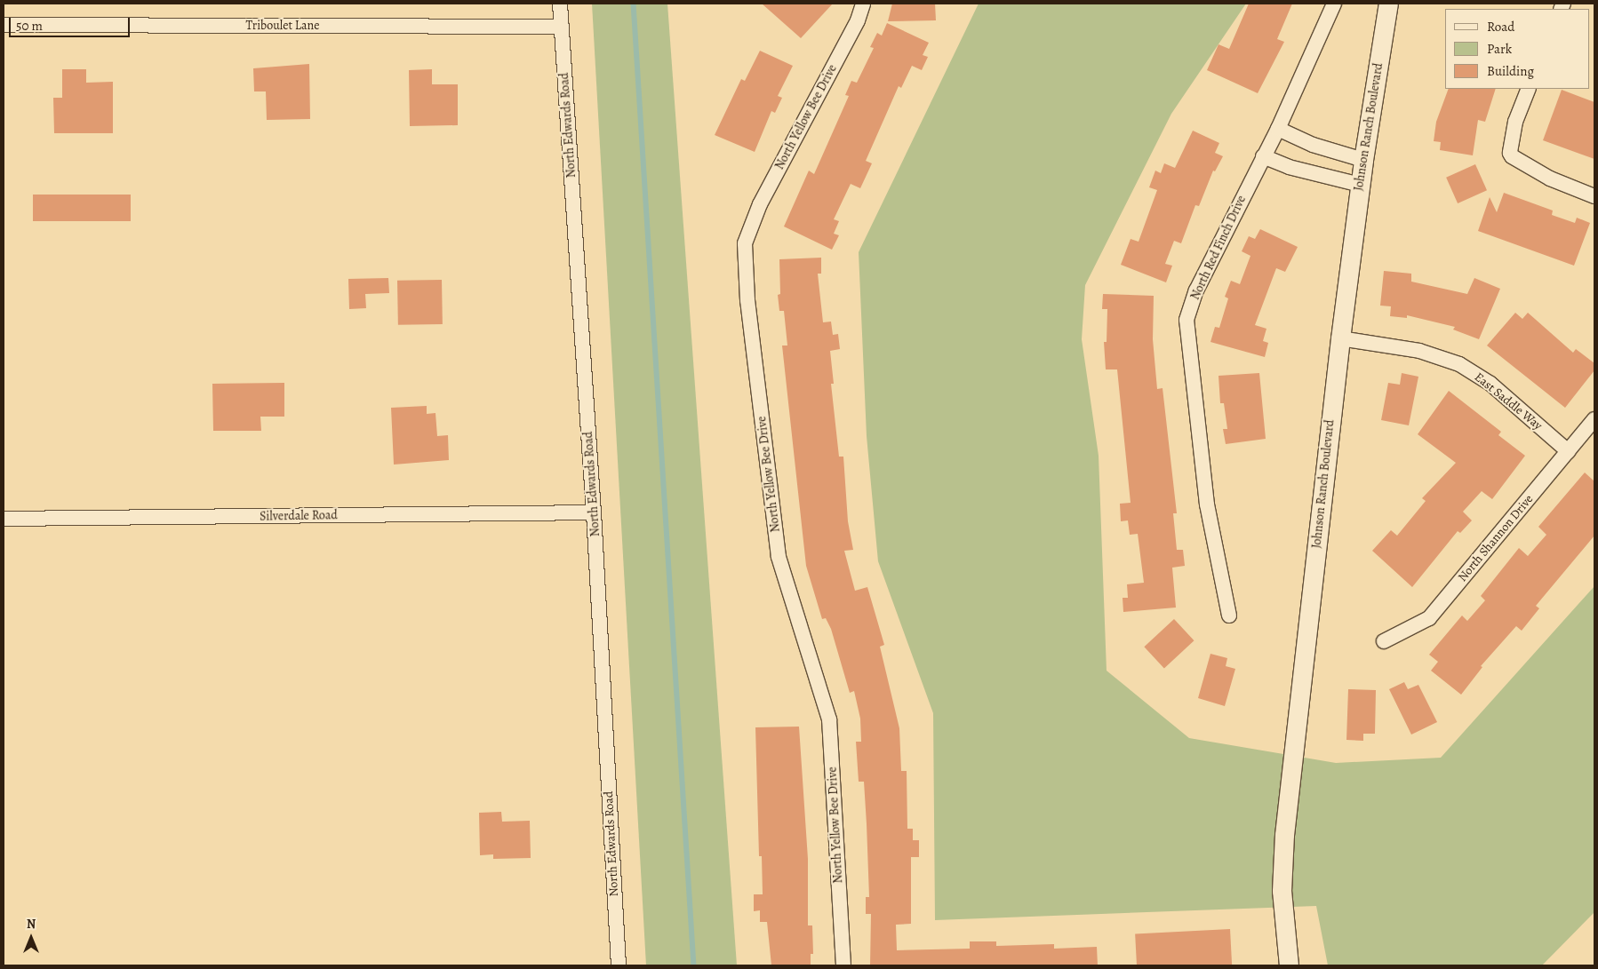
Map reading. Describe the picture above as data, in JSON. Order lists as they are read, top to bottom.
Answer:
{
  "streets": {
    "street": [
      "Triboulet Lane",
      "North Yellow Bee Drive",
      "North Edwards Road",
      "Johnson Ranch Boulevard",
      "North Red Finch Drive",
      "East Saddle Way",
      "Silverdale Road",
      "North Shannon Drive"
    ]
  },
  "crossings": [
    ["Triboulet Lane", "North Edwards Road"],
    ["North Edwards Road", "Silverdale Road"],
    ["Johnson Ranch Boulevard", "East Saddle Way"],
    ["East Saddle Way", "North Shannon Drive"]
  ],
  "legend": ["Road", "Park", "Building"],
  "scale_bar": "50 m",
  "north": "top"
}
